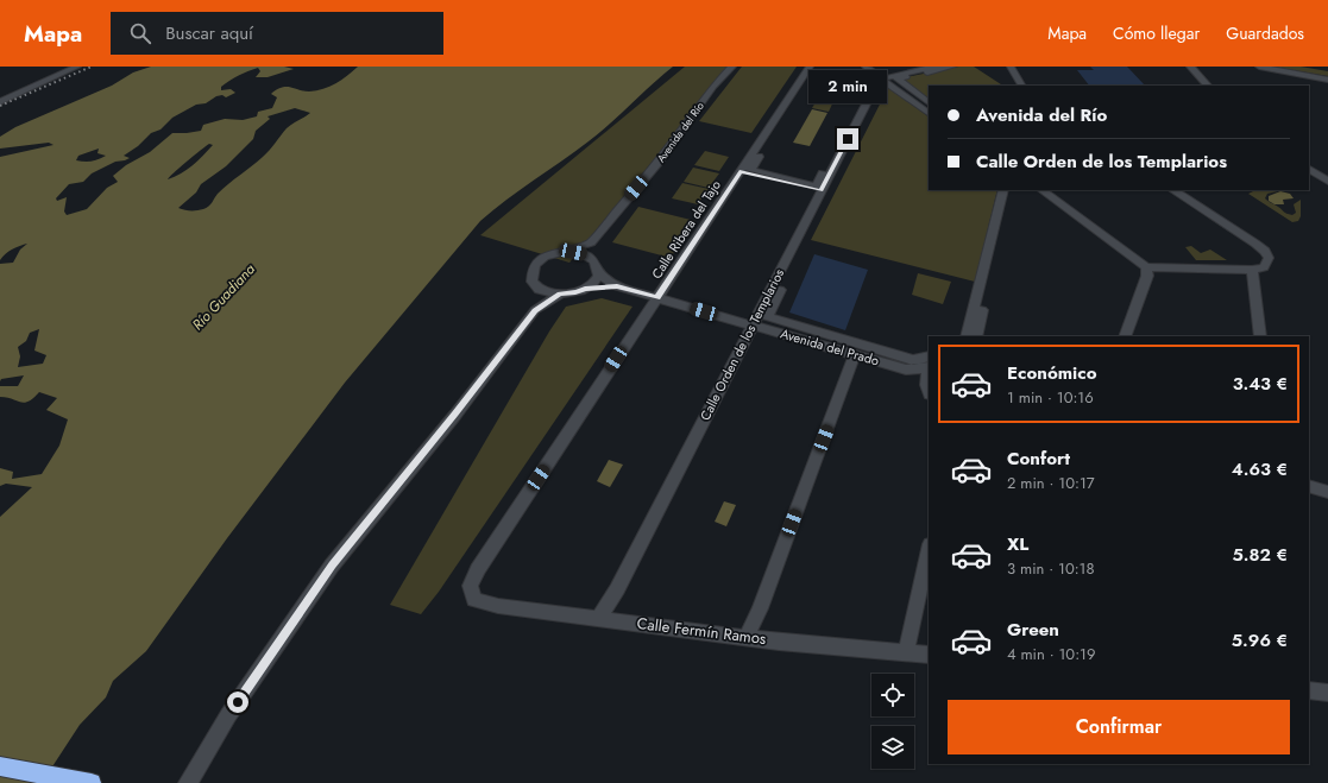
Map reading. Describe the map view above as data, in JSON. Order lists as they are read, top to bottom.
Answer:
{
  "streets": {
    "street": [
      "Avenida del Río",
      "Calle Ribera del Tajo",
      "Calle Orden de los Templarios",
      "Avenida del Prado",
      "Calle Fermín Ramos"
    ]
  },
  "crossings": [
    ["Avenida del Río", "Avenida del Prado"],
    ["Calle Ribera del Tajo", "Avenida del Prado"],
    ["Calle Ribera del Tajo", "Calle Fermín Ramos"],
    ["Calle Orden de los Templarios", "Avenida del Prado"],
    ["Calle Orden de los Templarios", "Calle Fermín Ramos"]
  ],
  "water": ["Río Guadiana"],
  "page": {
    "header": "Mapa",
    "search": "Buscar aquí",
    "nav": ["Mapa", "Cómo llegar", "Guardados"],
    "bubble": "2 min",
    "banner": ["Avenida del Río", "Calle Orden de los Templarios"],
    "list": [
      {
        "name": "Económico",
        "note": "1 min · 10:16",
        "value": "3.43 €"
      },
      {
        "name": "Confort",
        "note": "2 min · 10:17",
        "value": "4.63 €"
      },
      {
        "name": "XL",
        "note": "3 min · 10:18",
        "value": "5.82 €"
      },
      {
        "name": "Green",
        "note": "4 min · 10:19",
        "value": "5.96 €"
      }
    ],
    "buttons": "Confirmar"
  }
}
